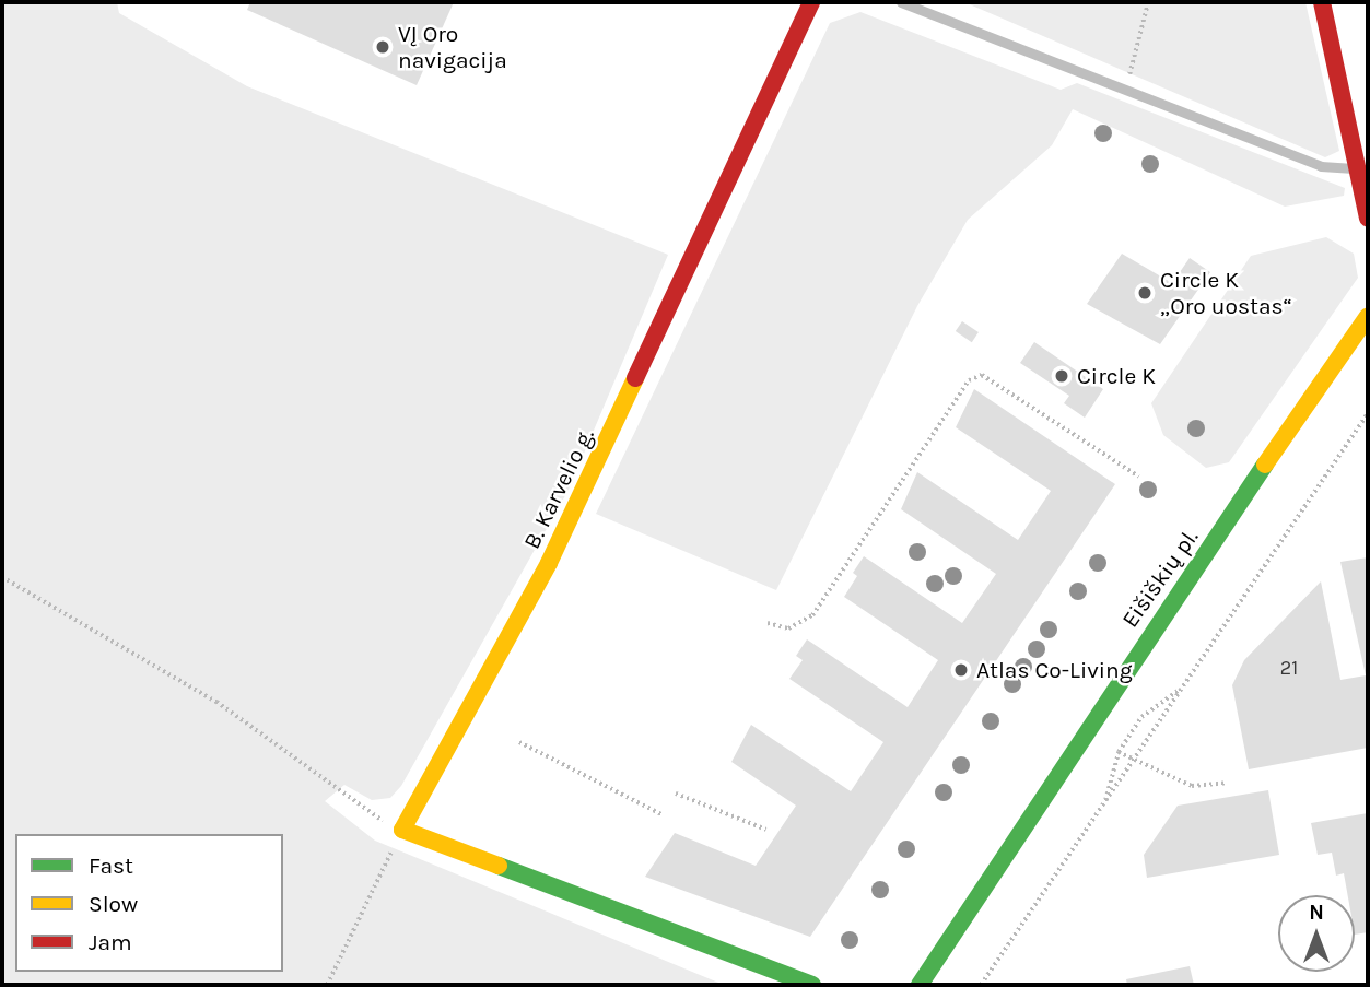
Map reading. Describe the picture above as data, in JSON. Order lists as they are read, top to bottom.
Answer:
{
  "streets": {
    "street": ["B. Karvelio g.", "Eišiškių pl."]
  },
  "places": [
    "VĮ Oro navigacija",
    "Circle K „Oro uostas“",
    "Circle K",
    "Atlas Co-Living"
  ],
  "house_numbers": ["21"],
  "legend": ["Fast", "Slow", "Jam"],
  "north": "top"
}
